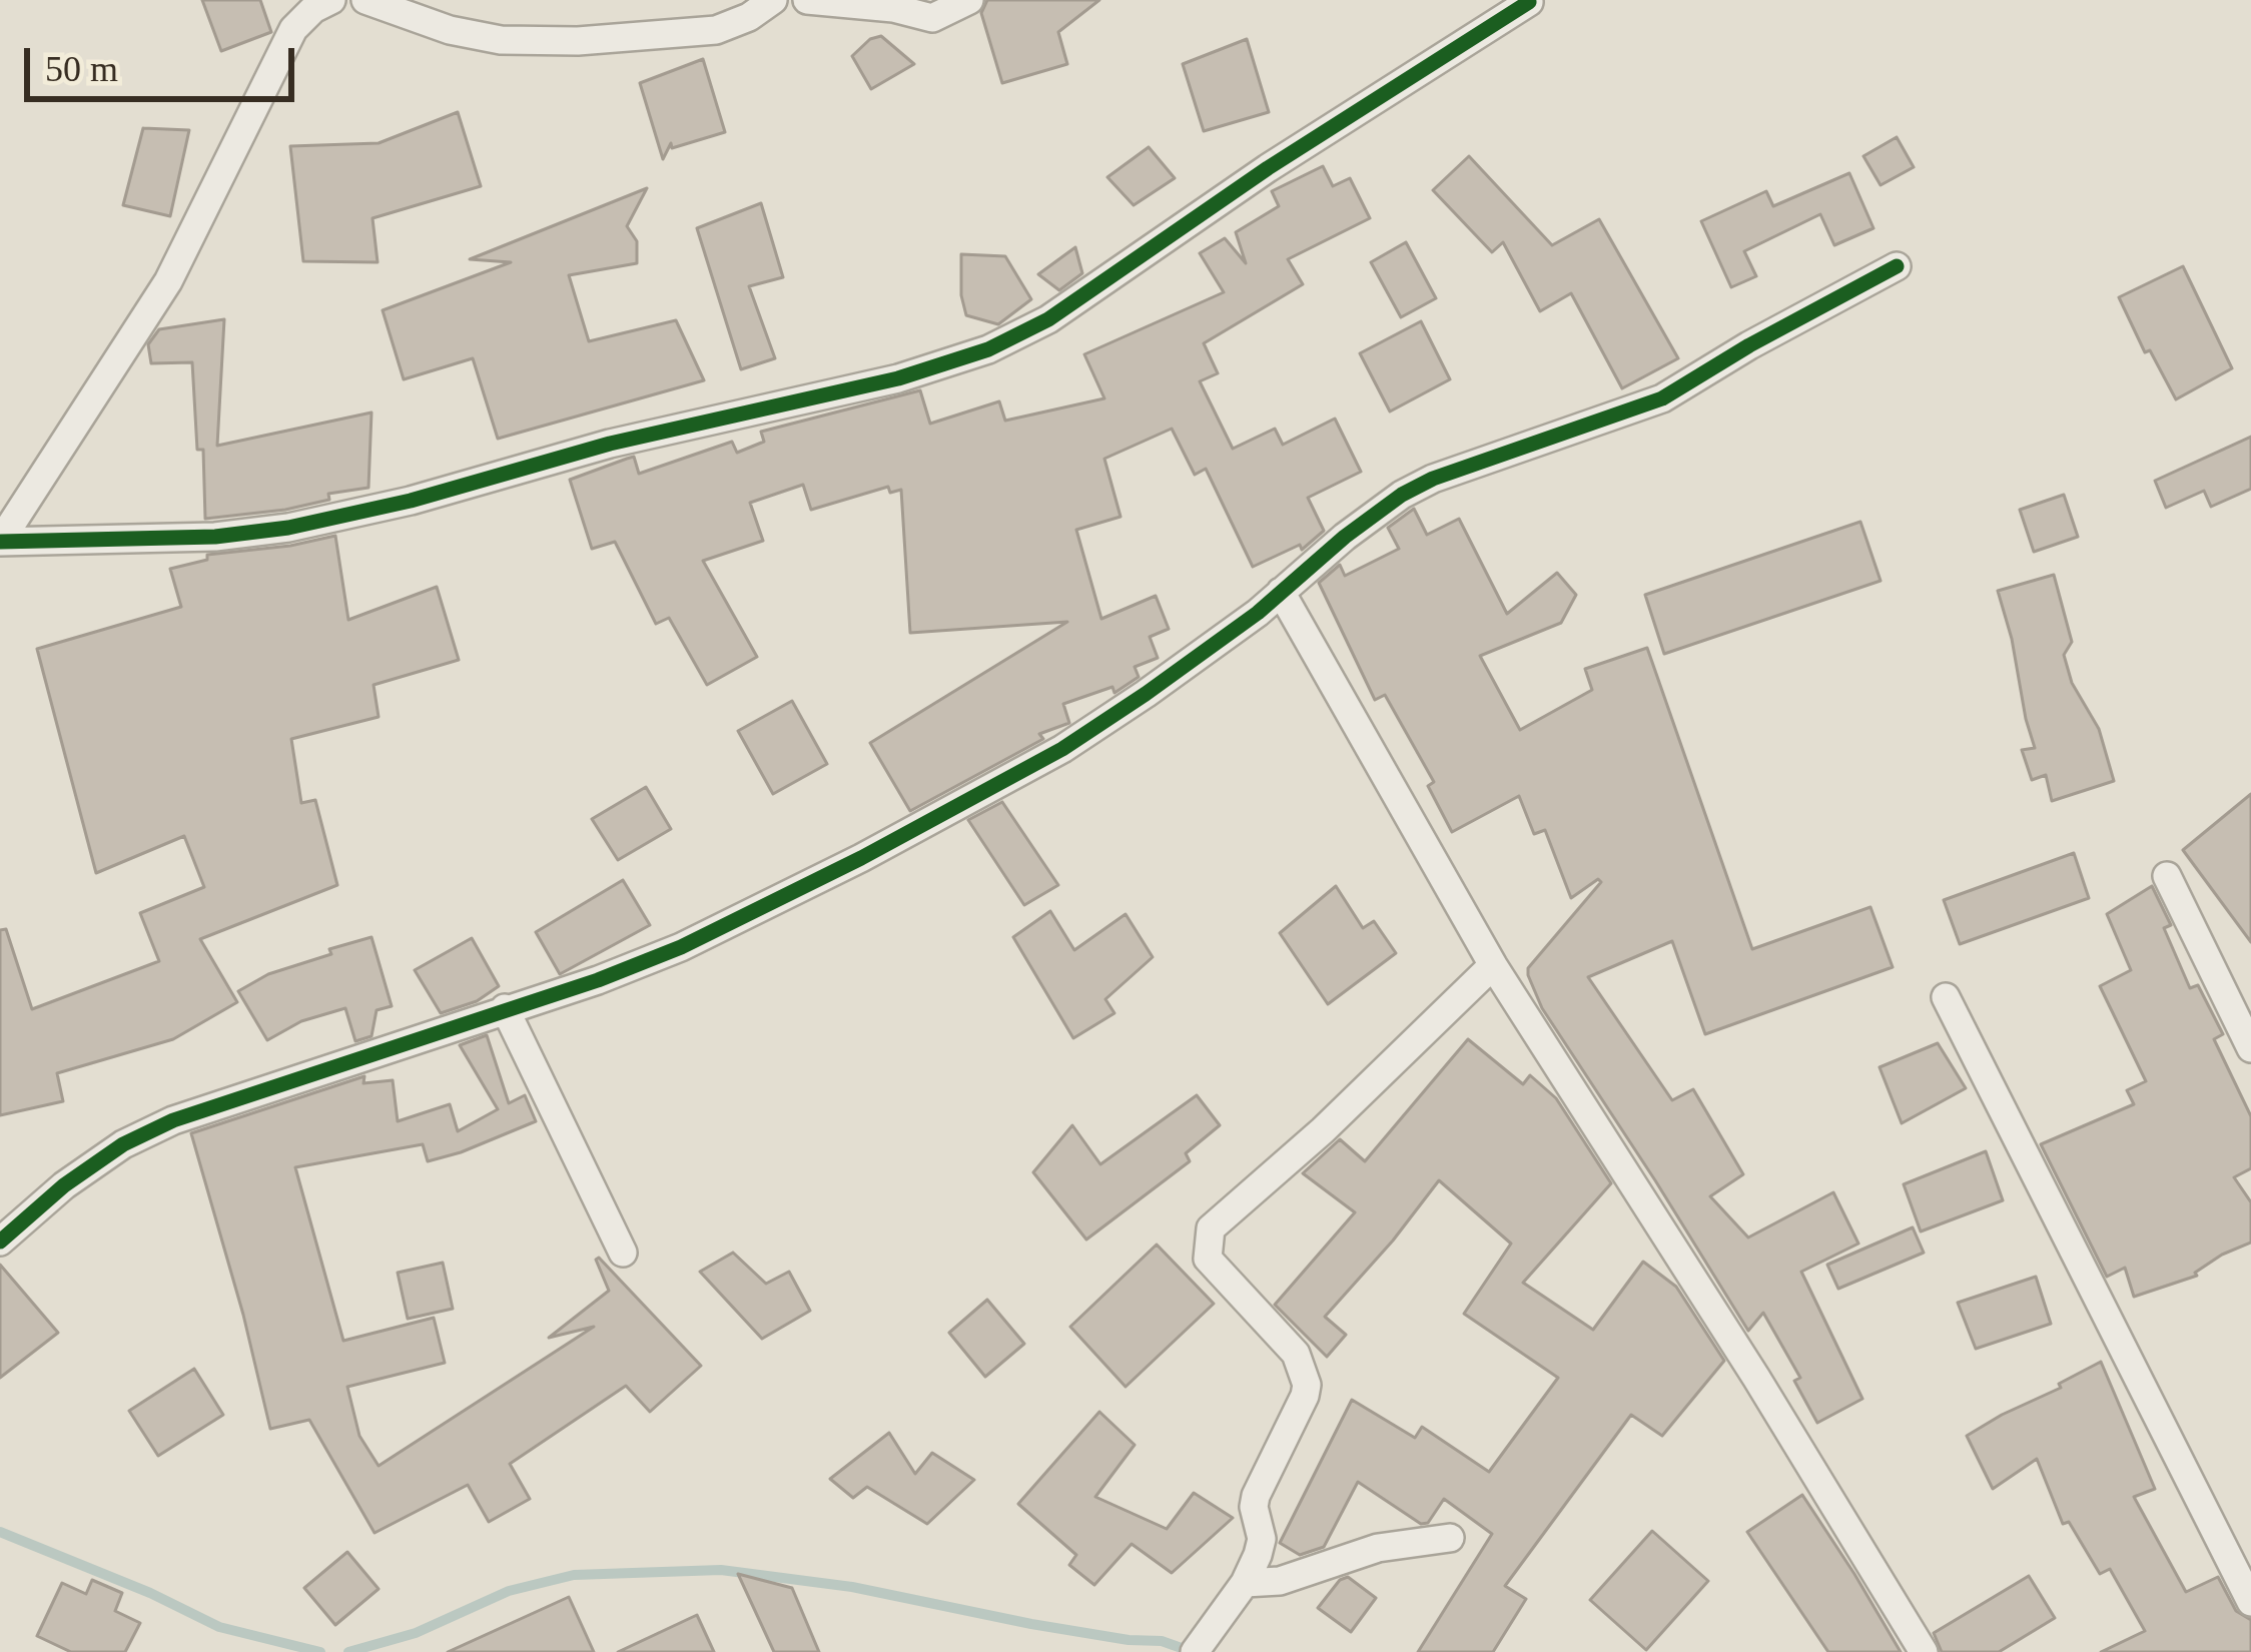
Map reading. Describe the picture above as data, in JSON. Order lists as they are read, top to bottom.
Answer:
{
  "scale_bar": "50 m"
}
